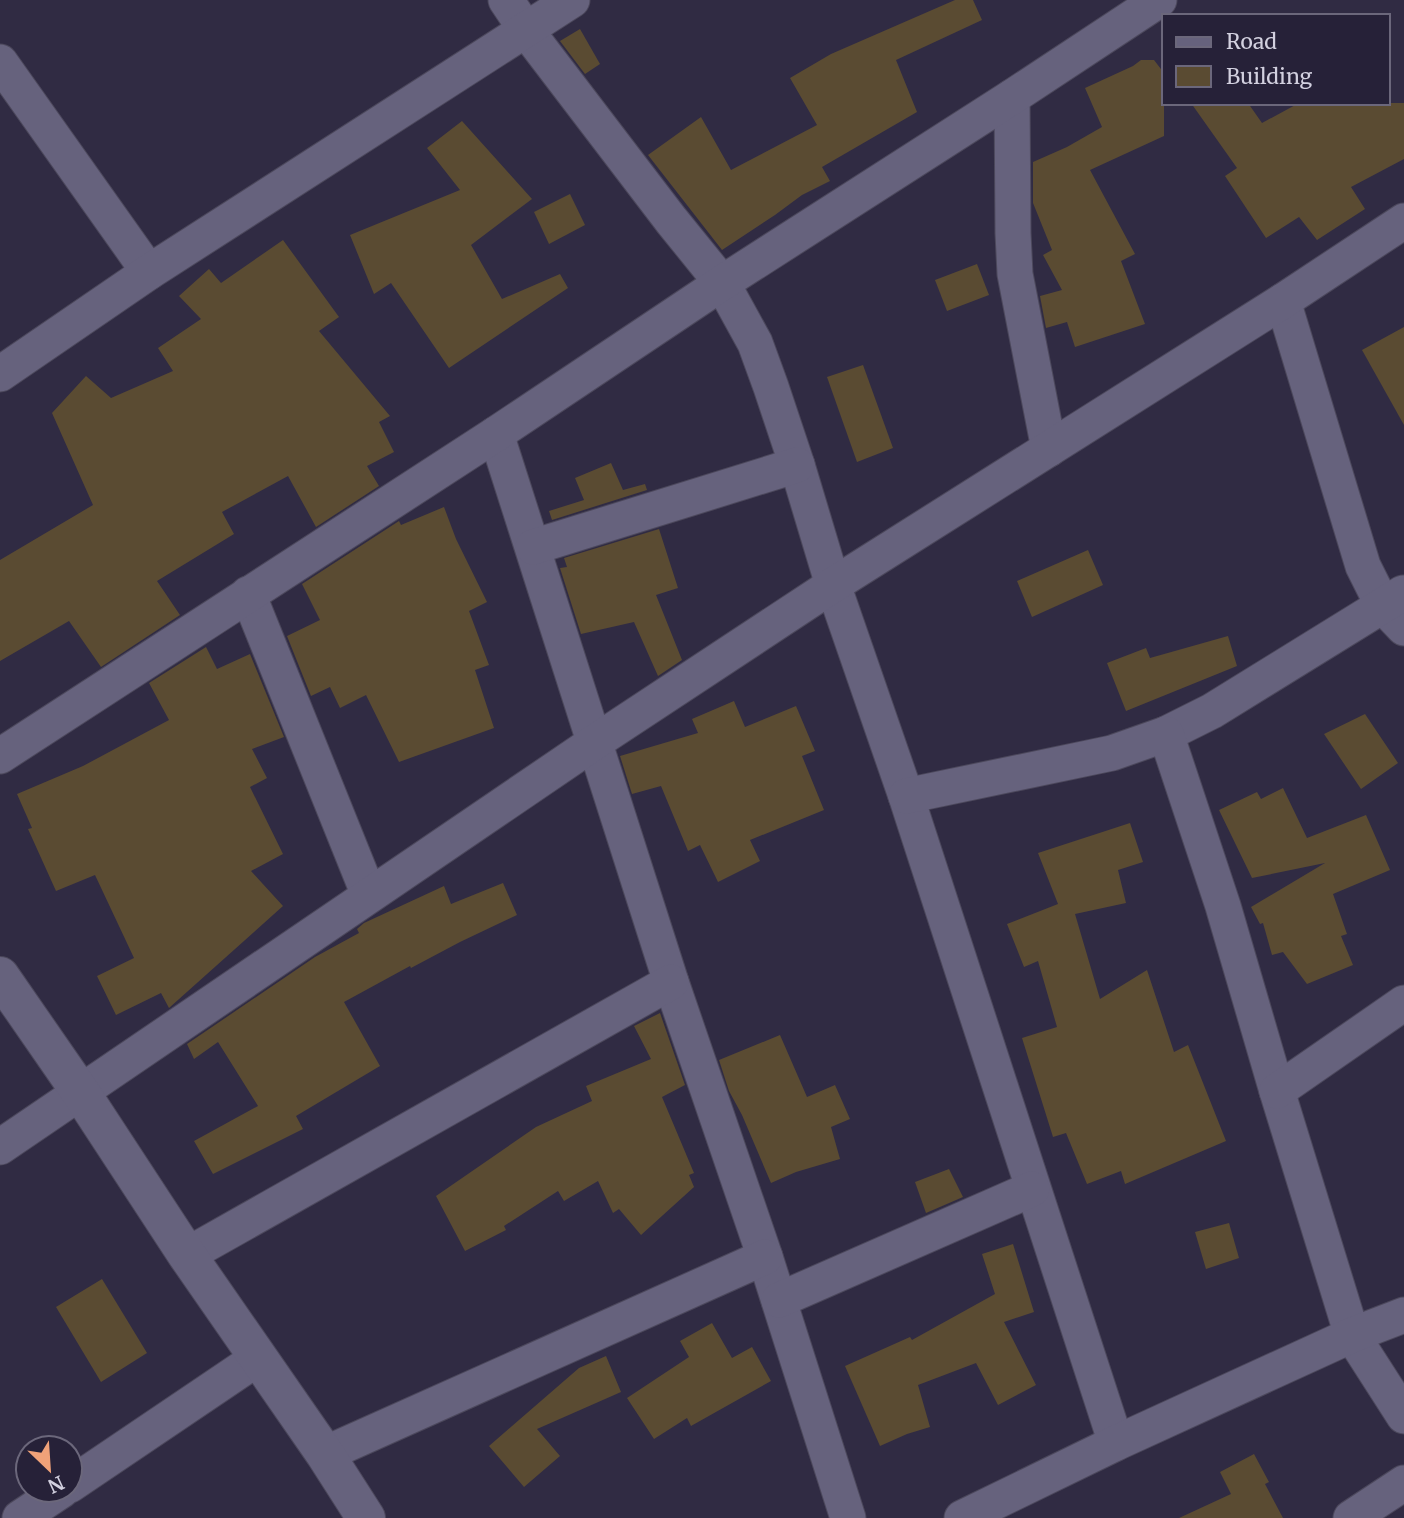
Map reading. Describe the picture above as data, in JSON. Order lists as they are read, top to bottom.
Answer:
{
  "legend": ["Road", "Building"],
  "north": "bottom right"
}
